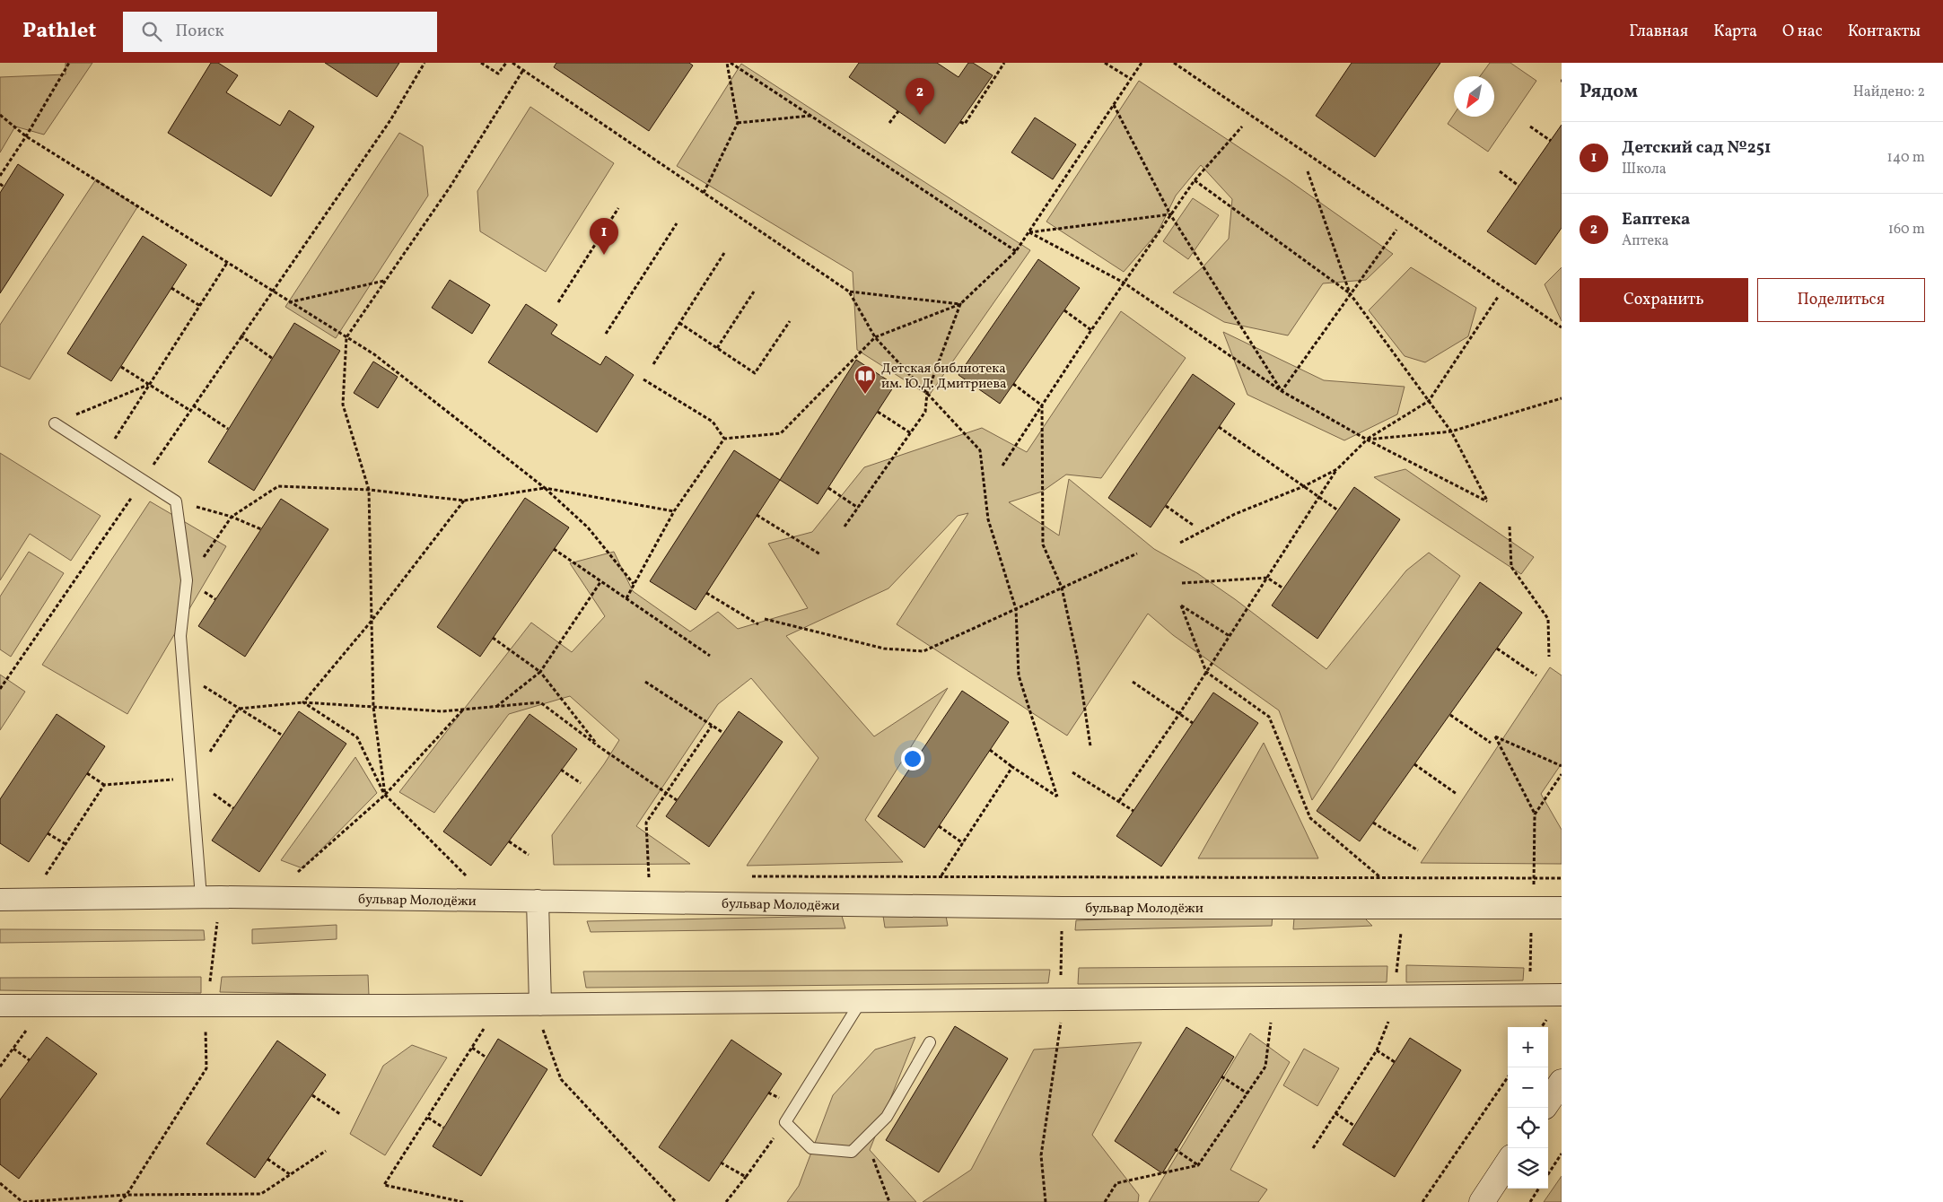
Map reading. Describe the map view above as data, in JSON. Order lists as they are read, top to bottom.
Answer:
{
  "streets": {
    "street": ["бульвар Молодёжи"]
  },
  "places": {
    "library": ["Детская библиотека им. Ю.Д. Дмитриева"]
  },
  "north": "bottom left",
  "page": {
    "header": "Pathlet",
    "search": "Поиск",
    "nav": [
      "Главная",
      "Карта",
      "О нас",
      "Контакты"
    ],
    "heading": ["Рядом", "Найдено: 2"],
    "pins": ["2", "1"],
    "list": [
      {
        "mark": "1",
        "name": "Детский сад №251",
        "note": "Школа",
        "value": "140 m"
      },
      {
        "mark": "2",
        "name": "Еаптека",
        "note": "Аптека",
        "value": "160 m"
      }
    ],
    "buttons": ["Сохранить", "Поделиться"],
    "map_buttons": ["+", "−"]
  }
}
